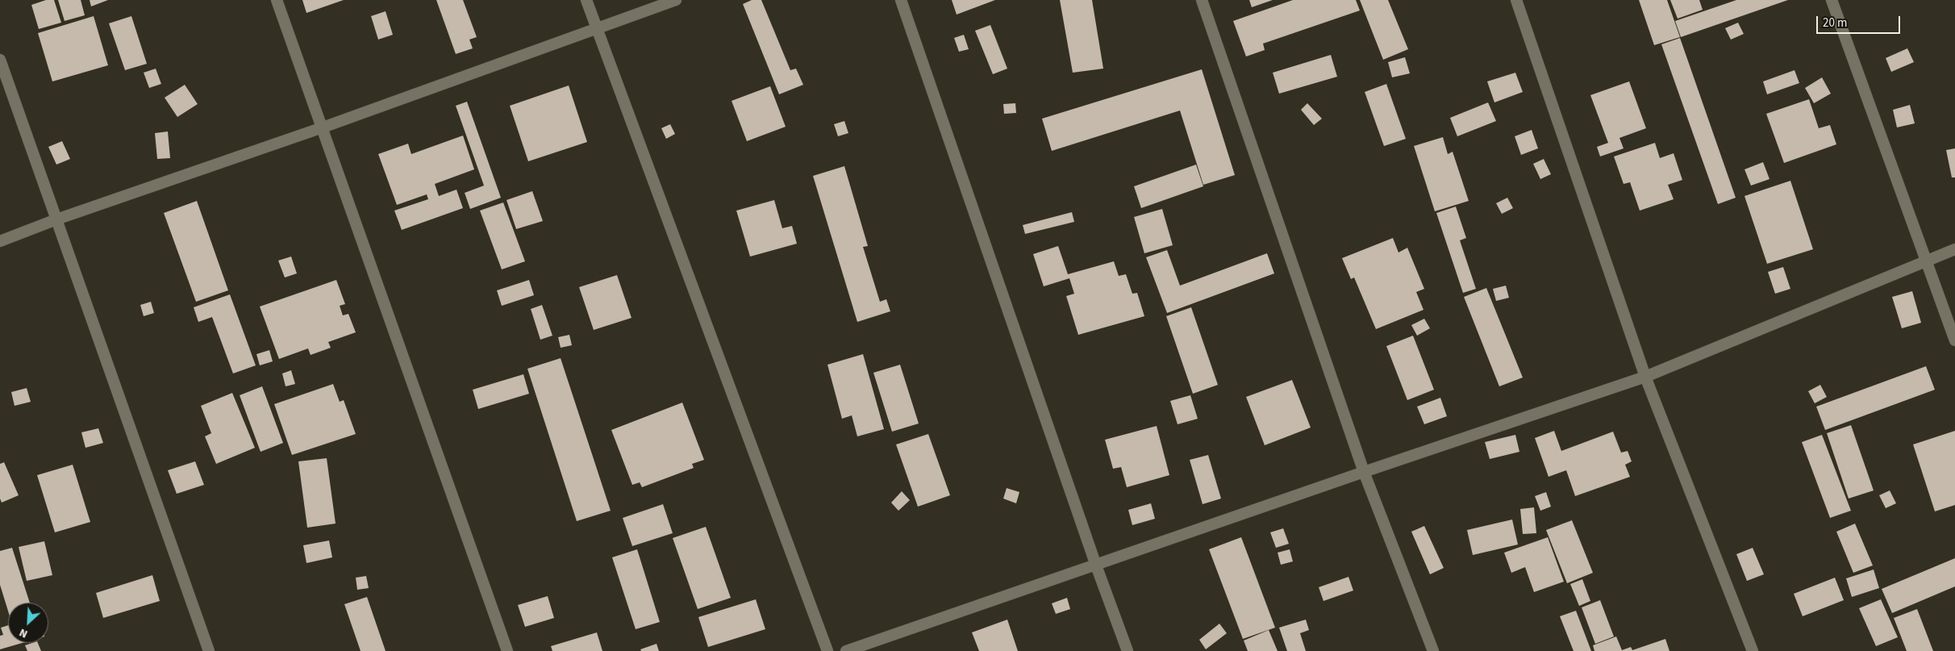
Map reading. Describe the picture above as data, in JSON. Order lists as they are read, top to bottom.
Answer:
{
  "scale_bar": "20 m",
  "north": "bottom left"
}
